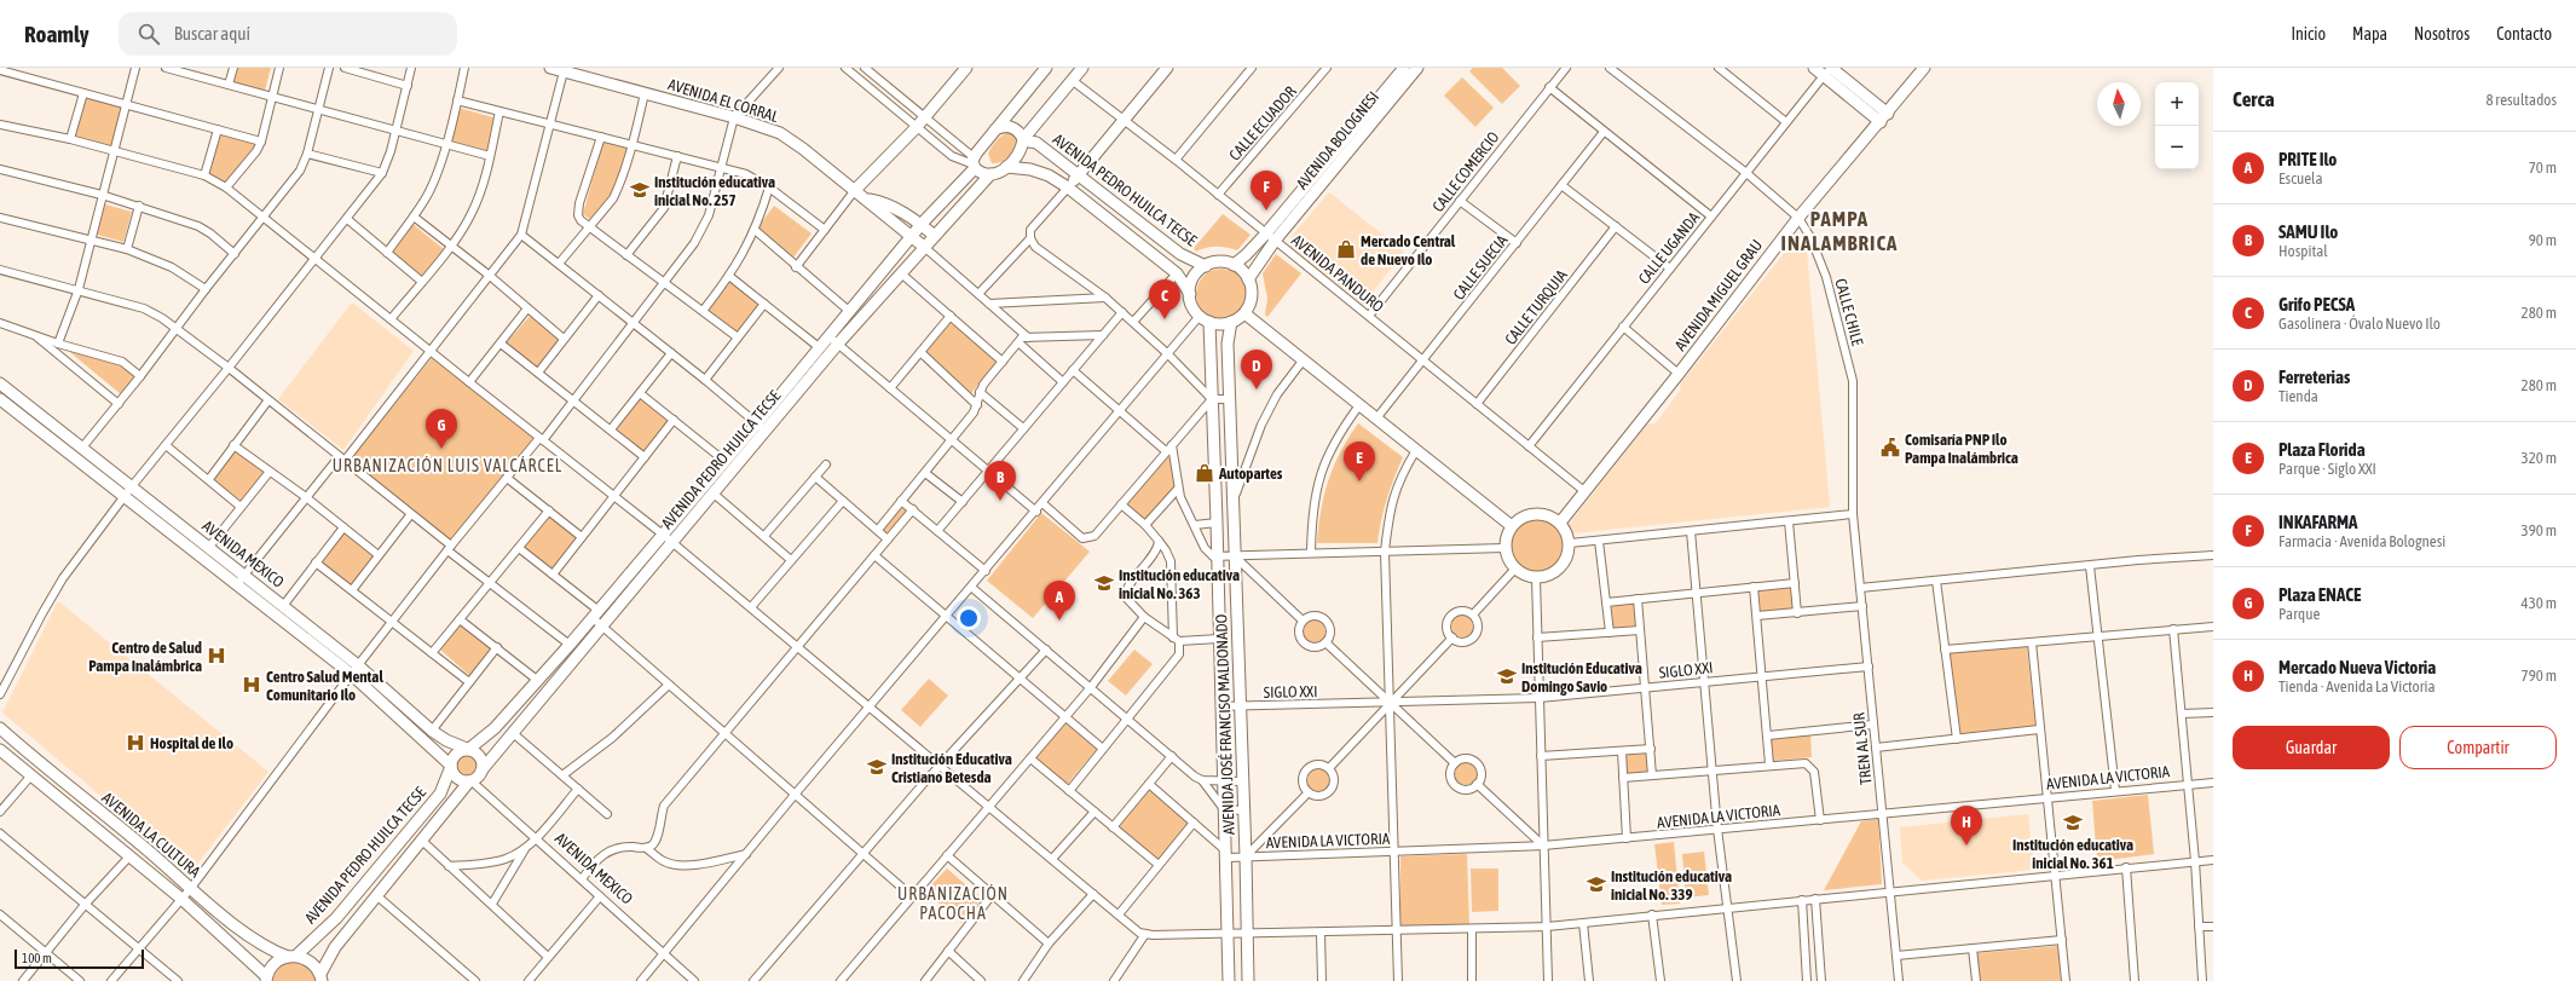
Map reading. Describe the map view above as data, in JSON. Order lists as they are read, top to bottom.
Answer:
{
  "streets": {
    "street": [
      "AVENIDA EL CORRAL",
      "CALLE ECUADOR",
      "AVENIDA BOLOGNESI",
      "CALLE COMERCIO",
      "AVENIDA PEDRO HUILCA TECSE",
      "CALLE UGANDA",
      "CALLE SUECIA",
      "AVENIDA PANDURO",
      "AVENIDA MIGUEL GRAU",
      "CALLE TURQUIA",
      "CALLE CHILE",
      "AVENIDA MEXICO",
      "SIGLO XXI",
      "AVENIDA JOSÉ FRANCISO MALDONADO",
      "TREN AL SUR",
      "AVENIDA LA VICTORIA",
      "AVENIDA LA CULTURA"
    ]
  },
  "crossings": [
    ["AVENIDA EL CORRAL", "AVENIDA PEDRO HUILCA TECSE"],
    ["CALLE ECUADOR", "AVENIDA PANDURO"],
    ["AVENIDA BOLOGNESI", "AVENIDA PEDRO HUILCA TECSE"],
    ["AVENIDA BOLOGNESI", "AVENIDA PANDURO"],
    ["AVENIDA BOLOGNESI", "AVENIDA JOSÉ FRANCISO MALDONADO"],
    ["CALLE COMERCIO", "AVENIDA PANDURO"],
    ["AVENIDA PEDRO HUILCA TECSE", "AVENIDA PANDURO"],
    ["AVENIDA PEDRO HUILCA TECSE", "AVENIDA MEXICO"],
    ["AVENIDA PEDRO HUILCA TECSE", "AVENIDA JOSÉ FRANCISO MALDONADO"],
    ["AVENIDA PEDRO HUILCA TECSE", "AVENIDA LA CULTURA"],
    ["CALLE UGANDA", "AVENIDA PANDURO"],
    ["CALLE UGANDA", "CALLE CHILE"],
    ["CALLE SUECIA", "AVENIDA PANDURO"],
    ["AVENIDA PANDURO", "AVENIDA MIGUEL GRAU"],
    ["AVENIDA PANDURO", "CALLE TURQUIA"],
    ["AVENIDA MIGUEL GRAU", "CALLE CHILE"],
    ["CALLE CHILE", "TREN AL SUR"],
    ["SIGLO XXI", "AVENIDA JOSÉ FRANCISO MALDONADO"],
    ["SIGLO XXI", "TREN AL SUR"],
    ["AVENIDA JOSÉ FRANCISO MALDONADO", "AVENIDA LA VICTORIA"],
    ["TREN AL SUR", "AVENIDA LA VICTORIA"]
  ],
  "districts": ["PAMPA INALAMBRICA", "URBANIZACIÓN LUIS VALCÁRCEL", "URBANIZACIÓN PACOCHA"],
  "places": {
    "school or university": [
      "Institución educativa inicial No. 257",
      "Institución educativa inicial No. 363",
      "Institución Educativa Domingo Savio",
      "Institución Educativa Cristiano Betesda",
      "Institución educativa inicial No. 361",
      "Institución educativa inicial No. 339"
    ],
    "shop": ["Mercado Central de Nuevo Ilo", "Autopartes"],
    "public building": ["Comisaría PNP Ilo Pampa Inalámbrica"],
    "hospital": ["Centro de Salud Pampa Inalámbrica", "Centro Salud Mental Comunitario Ilo", "Hospital de Ilo"]
  },
  "scale_bar": "100 m",
  "north": "top",
  "page": {
    "header": "Roamly",
    "search": "Buscar aquí",
    "nav": [
      "Inicio",
      "Mapa",
      "Nosotros",
      "Contacto"
    ],
    "heading": ["Cerca", "8 resultados"],
    "map_buttons": ["+", "−"],
    "list": [
      {
        "mark": "A",
        "name": "PRITE Ilo",
        "note": "Escuela",
        "value": "70 m"
      },
      {
        "mark": "B",
        "name": "SAMU Ilo",
        "note": "Hospital",
        "value": "90 m"
      },
      {
        "mark": "C",
        "name": "Grifo PECSA",
        "note": "Gasolinera · Óvalo Nuevo Ilo",
        "value": "280 m"
      },
      {
        "mark": "D",
        "name": "Ferreterias",
        "note": "Tienda",
        "value": "280 m"
      },
      {
        "mark": "E",
        "name": "Plaza Florida",
        "note": "Parque · Siglo XXI",
        "value": "320 m"
      },
      {
        "mark": "F",
        "name": "INKAFARMA",
        "note": "Farmacia · Avenida Bolognesi",
        "value": "390 m"
      },
      {
        "mark": "G",
        "name": "Plaza ENACE",
        "note": "Parque",
        "value": "430 m"
      },
      {
        "mark": "H",
        "name": "Mercado Nueva Victoria",
        "note": "Tienda · Avenida La Victoria",
        "value": "790 m"
      }
    ],
    "pins": [
      "F",
      "C",
      "D",
      "G",
      "E",
      "B",
      "A",
      "H"
    ],
    "buttons": ["Guardar", "Compartir"],
    "scale": "100 m"
  }
}
